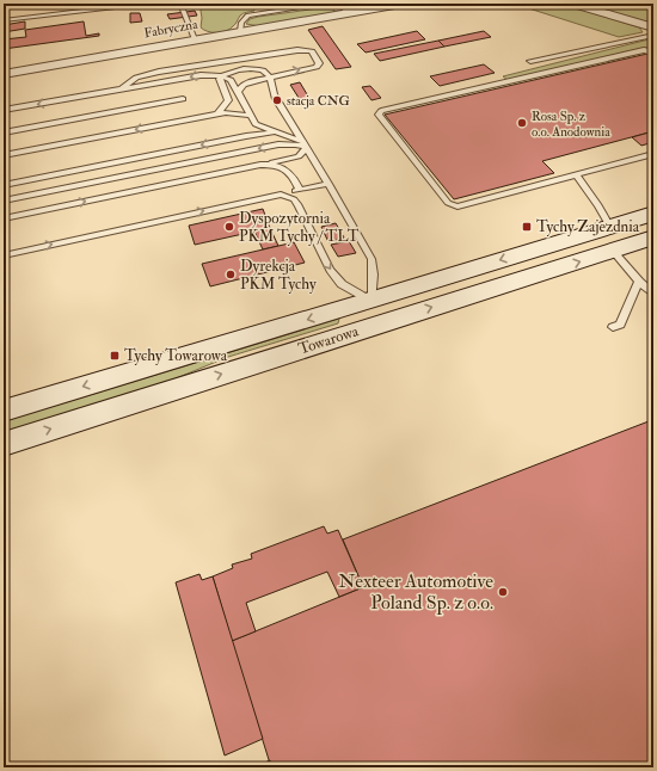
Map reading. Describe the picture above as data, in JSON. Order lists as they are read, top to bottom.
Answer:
{
  "streets": {
    "street": ["Fabryczna", "Towarowa"]
  },
  "places": {
    "other": [
      "stacja CNG",
      "Rosa Sp. z o.o. Anodownia",
      "Dyspozytornia PKM Tychy / TLT",
      "Dyrekcja PKM Tychy",
      "Nexteer Automotive Poland Sp. z o.o."
    ],
    "transit": ["Tychy Zajezdnia", "Tychy Towarowa"]
  }
}
